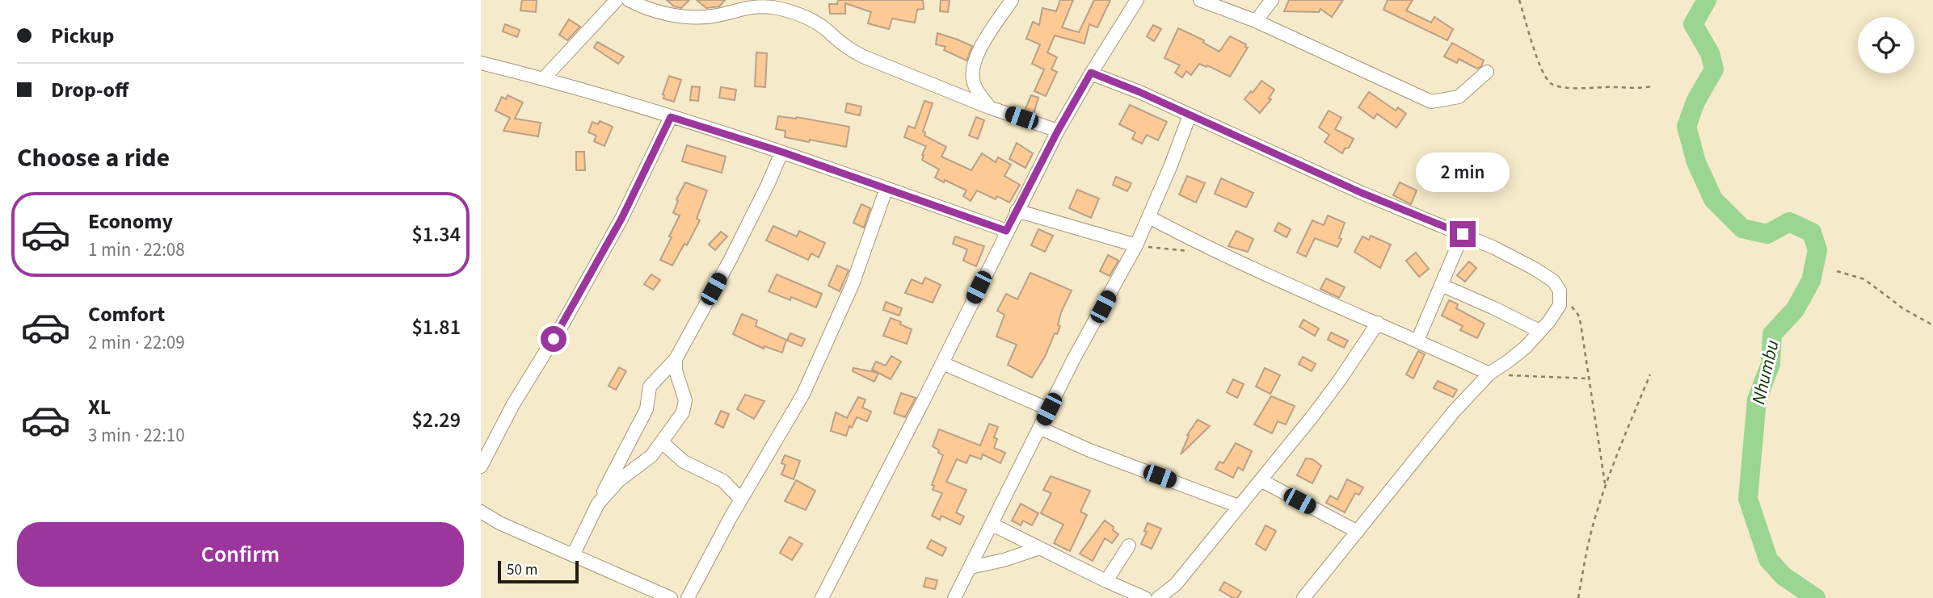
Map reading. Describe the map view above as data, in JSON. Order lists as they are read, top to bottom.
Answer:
{
  "water": ["Nhumbu"],
  "scale_bar": "50 m",
  "page": {
    "banner": ["Pickup", "Drop-off"],
    "heading": "Choose a ride",
    "bubble": "2 min",
    "list": [
      {
        "name": "Economy",
        "note": "1 min · 22:08",
        "value": "$1.34"
      },
      {
        "name": "Comfort",
        "note": "2 min · 22:09",
        "value": "$1.81"
      },
      {
        "name": "XL",
        "note": "3 min · 22:10",
        "value": "$2.29"
      }
    ],
    "buttons": "Confirm",
    "scale": "50 m"
  }
}
